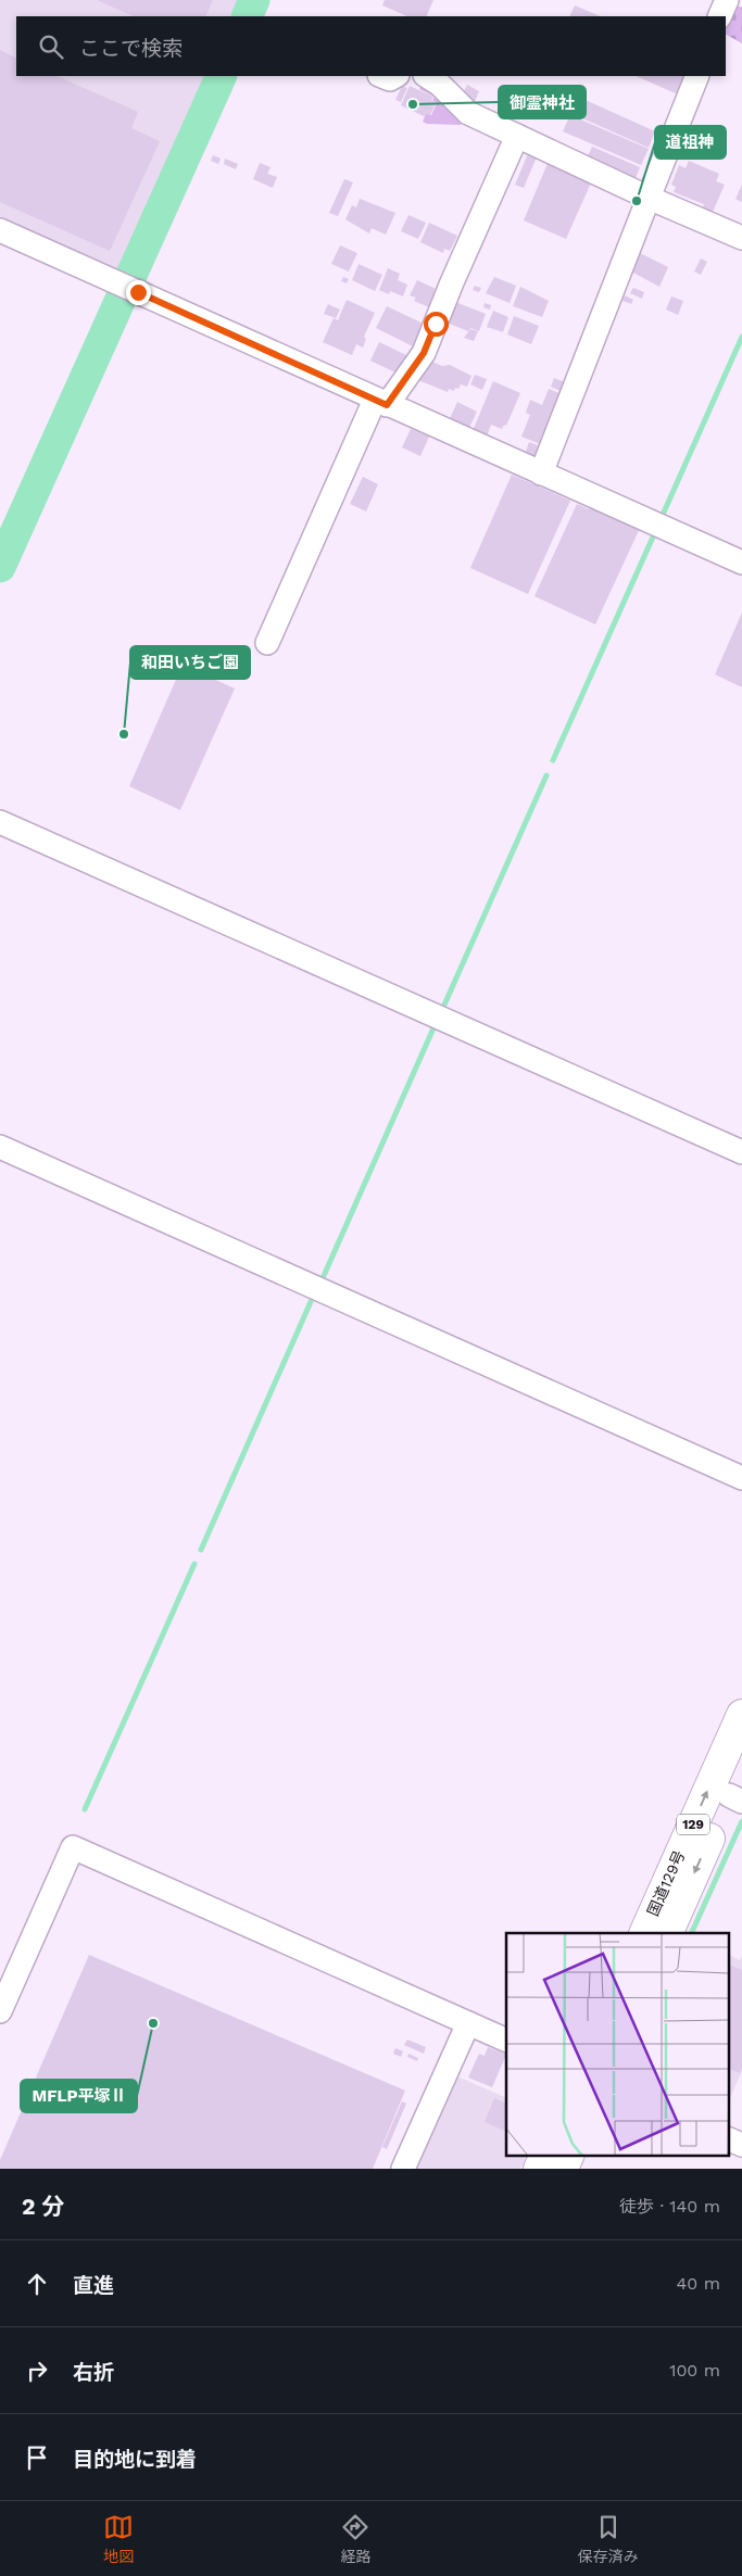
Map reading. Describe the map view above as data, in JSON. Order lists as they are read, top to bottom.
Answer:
{
  "streets": {
    "highway": ["129", "国道129号"]
  },
  "places": [
    "御霊神社",
    "道祖神",
    "和田いちご園",
    "MFLP平塚Ⅱ"
  ],
  "page": {
    "search": "ここで検索",
    "heading": ["2 分", "徒歩 · 140 m"],
    "list": [
      ["直進", "40 m"],
      ["右折", "100 m"],
      "目的地に到着"
    ],
    "nav": ["地図", "経路", "保存済み"]
  }
}
